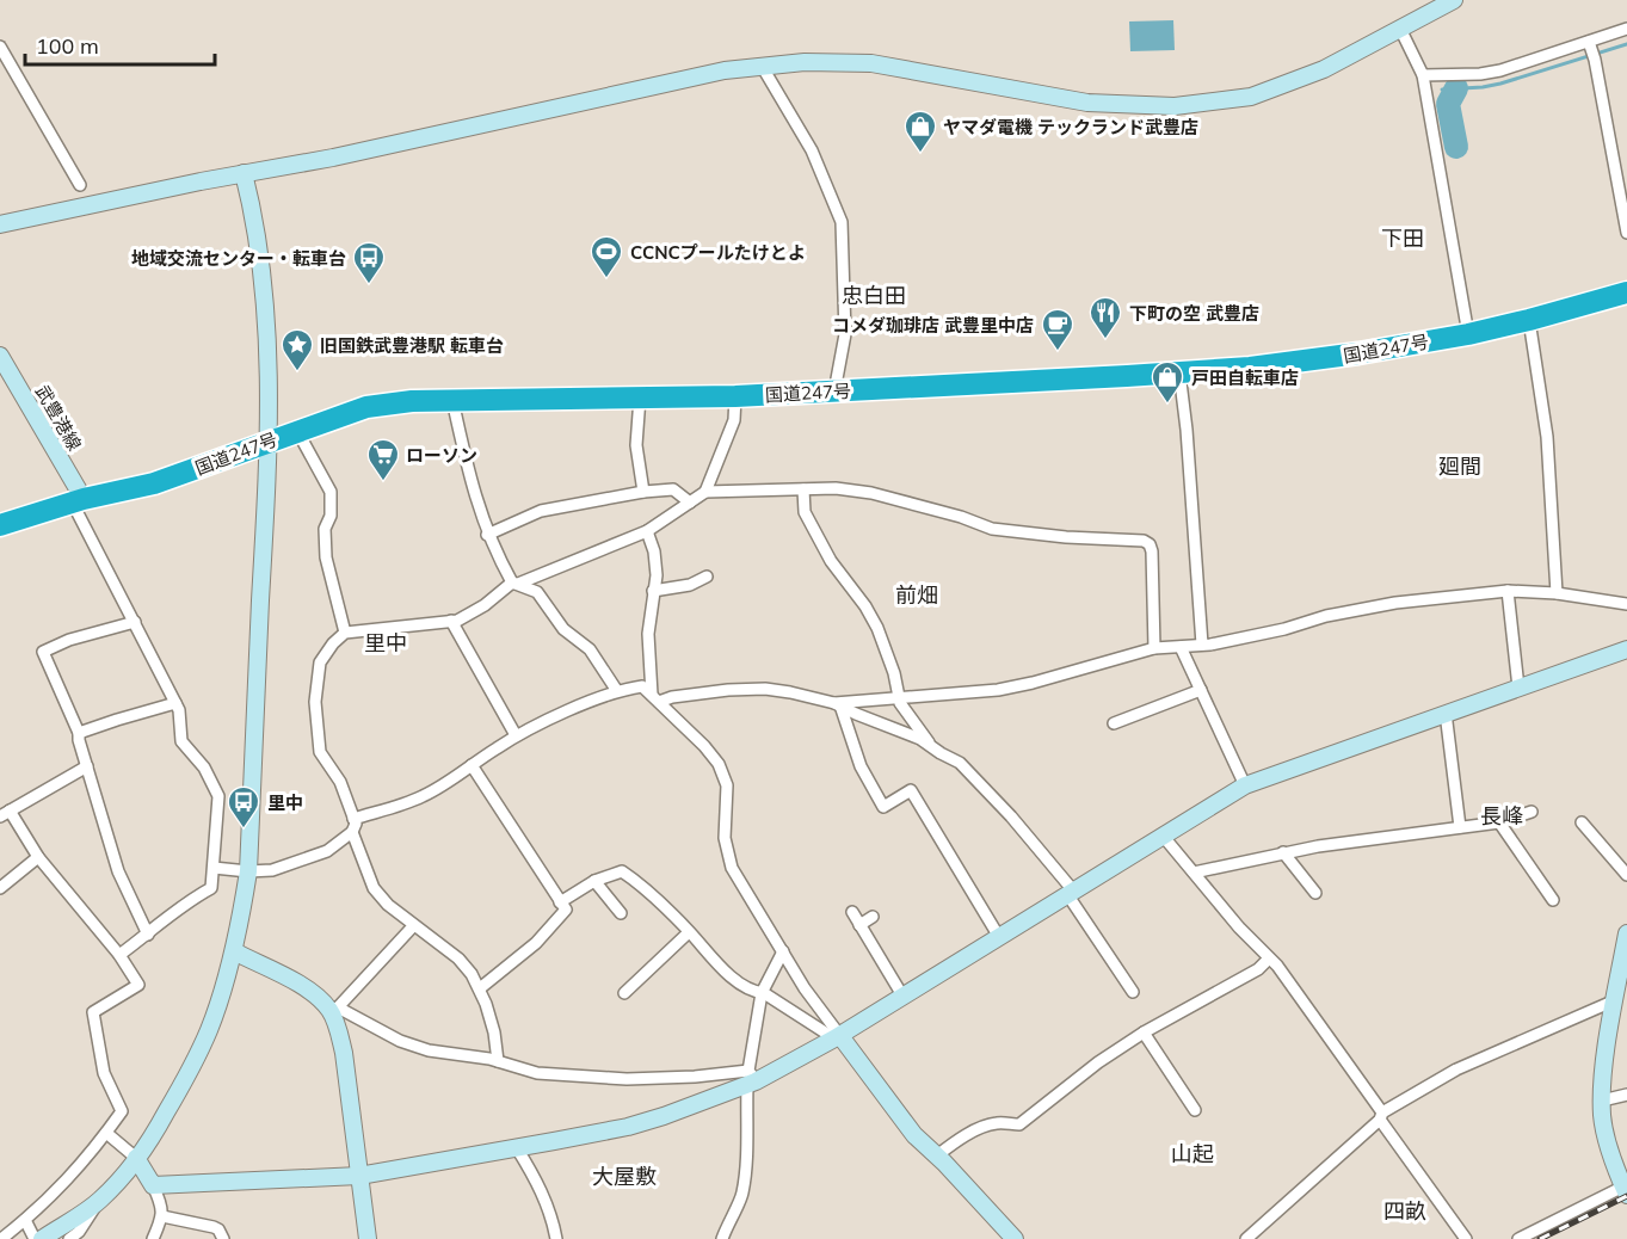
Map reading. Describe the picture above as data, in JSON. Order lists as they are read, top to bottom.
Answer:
{
  "streets": {
    "highway": ["国道247号"],
    "street": ["武豊港線"]
  },
  "crossings": [
    ["国道247号", "武豊港線"]
  ],
  "districts": [
    "下田",
    "忠白田",
    "廻間",
    "前畑",
    "里中",
    "長峰",
    "山起",
    "大屋敷",
    "四畝"
  ],
  "places": {
    "shop": ["ヤマダ電機 テックランド武豊店", "戸田自転車店"],
    "sports": ["CCNCプールたけとよ"],
    "bus stop": ["地域交流センター・転車台", "里中"],
    "restaurant": ["下町の空 武豊店"],
    "cafe": ["コメダ珈琲店 武豊里中店"],
    "place": ["旧国鉄武豊港駅 転車台"],
    "supermarket": ["ローソン"]
  },
  "scale_bar": "100 m"
}
